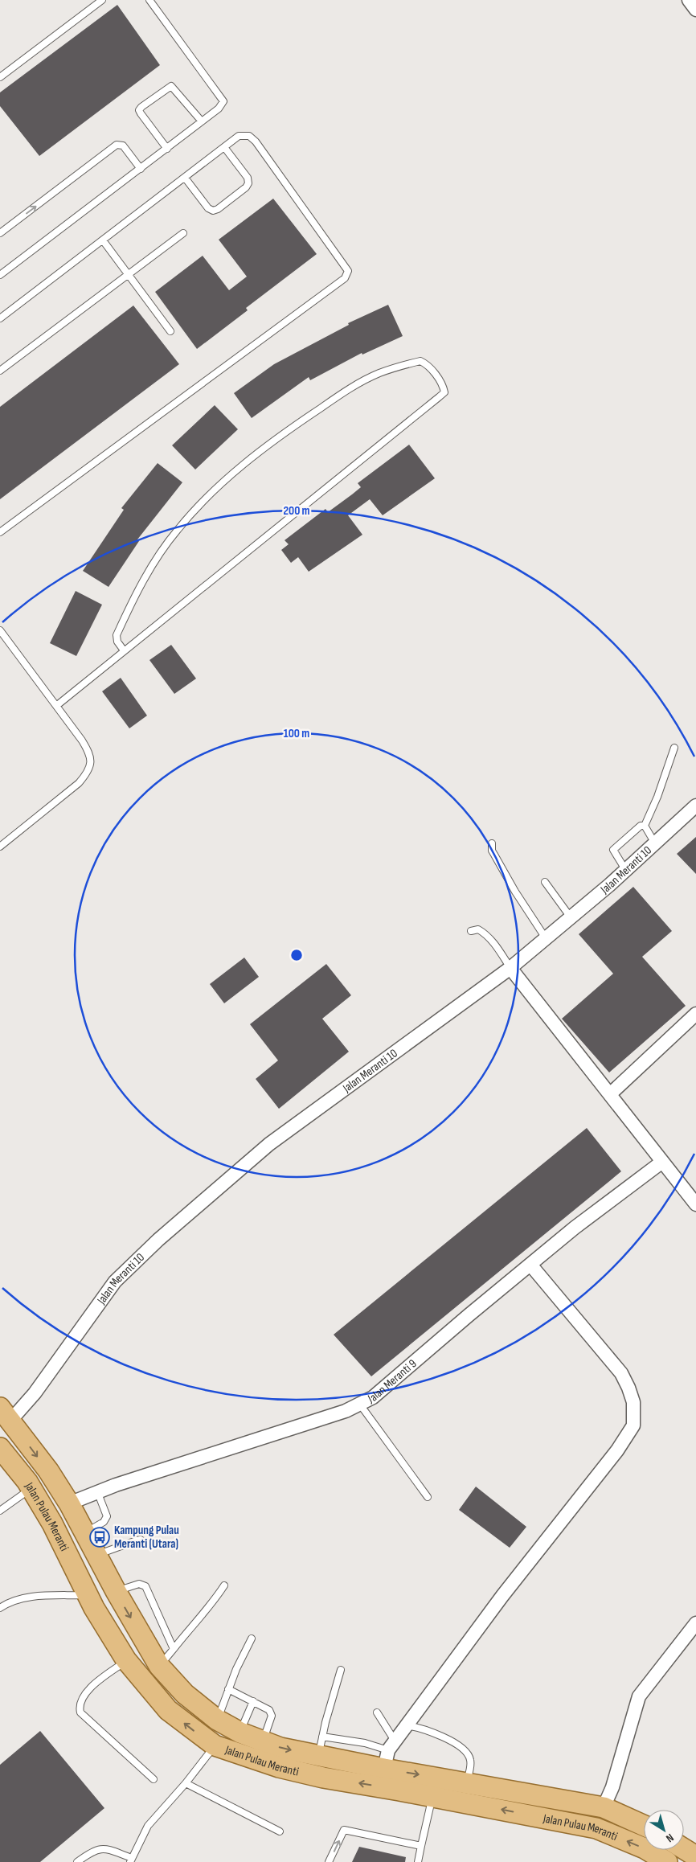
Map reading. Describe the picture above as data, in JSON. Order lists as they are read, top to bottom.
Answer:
{
  "streets": {
    "main road": ["Jalan Pulau Meranti"],
    "street": ["Jalan Meranti 10", "Jalan Meranti 9"]
  },
  "crossings": [
    ["Jalan Meranti 10", "Jalan Pulau Meranti"],
    ["Jalan Meranti 9", "Jalan Pulau Meranti"]
  ],
  "places": {
    "bus stop": ["Kampung Pulau Meranti (Utara)"]
  },
  "north": "bottom right",
  "rings": ["200 m", "100 m"]
}
